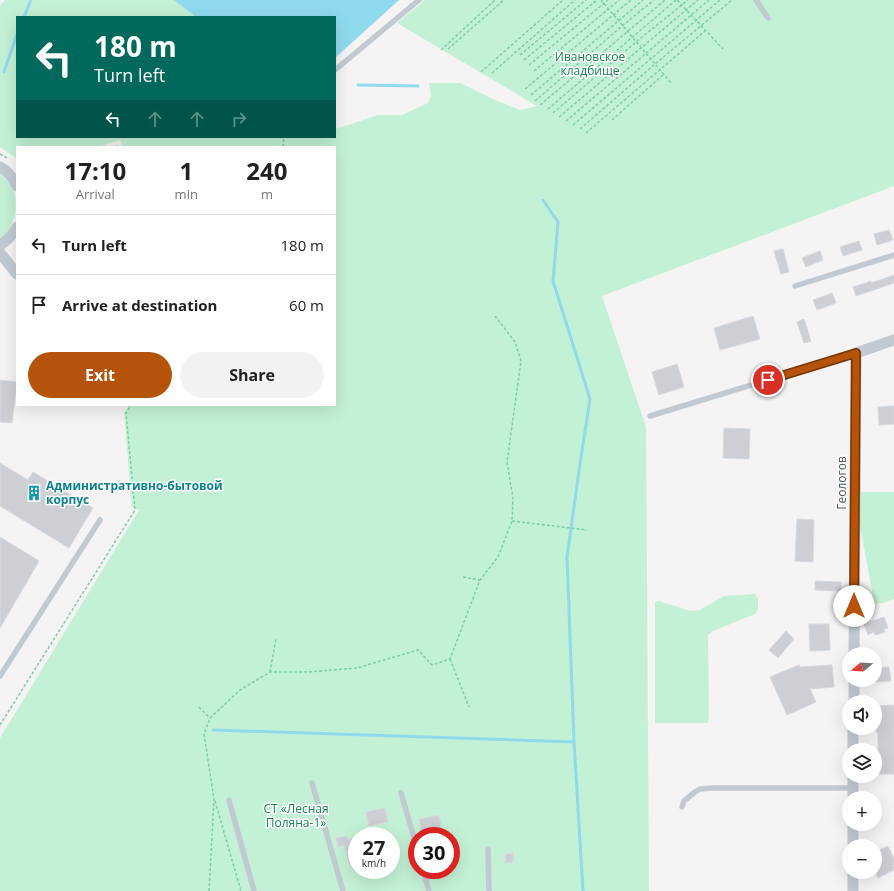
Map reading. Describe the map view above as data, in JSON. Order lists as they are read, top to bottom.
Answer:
{
  "streets": {
    "street": ["Геологов"]
  },
  "parks": ["Ивановское кладбище", "СТ «Лесная Поляна-1»"],
  "places": {
    "building": ["Административно-бытовой корпус"]
  },
  "north": "left",
  "page": {
    "turn": ["180 m", "Turn left"],
    "eta": [
      "17:10",
      "Arrival",
      "1",
      "min",
      "240",
      "m"
    ],
    "list": [
      {
        "name": "Turn left",
        "value": "180 m"
      },
      {
        "name": "Arrive at destination",
        "value": "60 m"
      }
    ],
    "buttons": ["Exit", "Share"],
    "map_buttons": ["+", "−"],
    "speed": "27 km/h",
    "limit": "30"
  }
}
